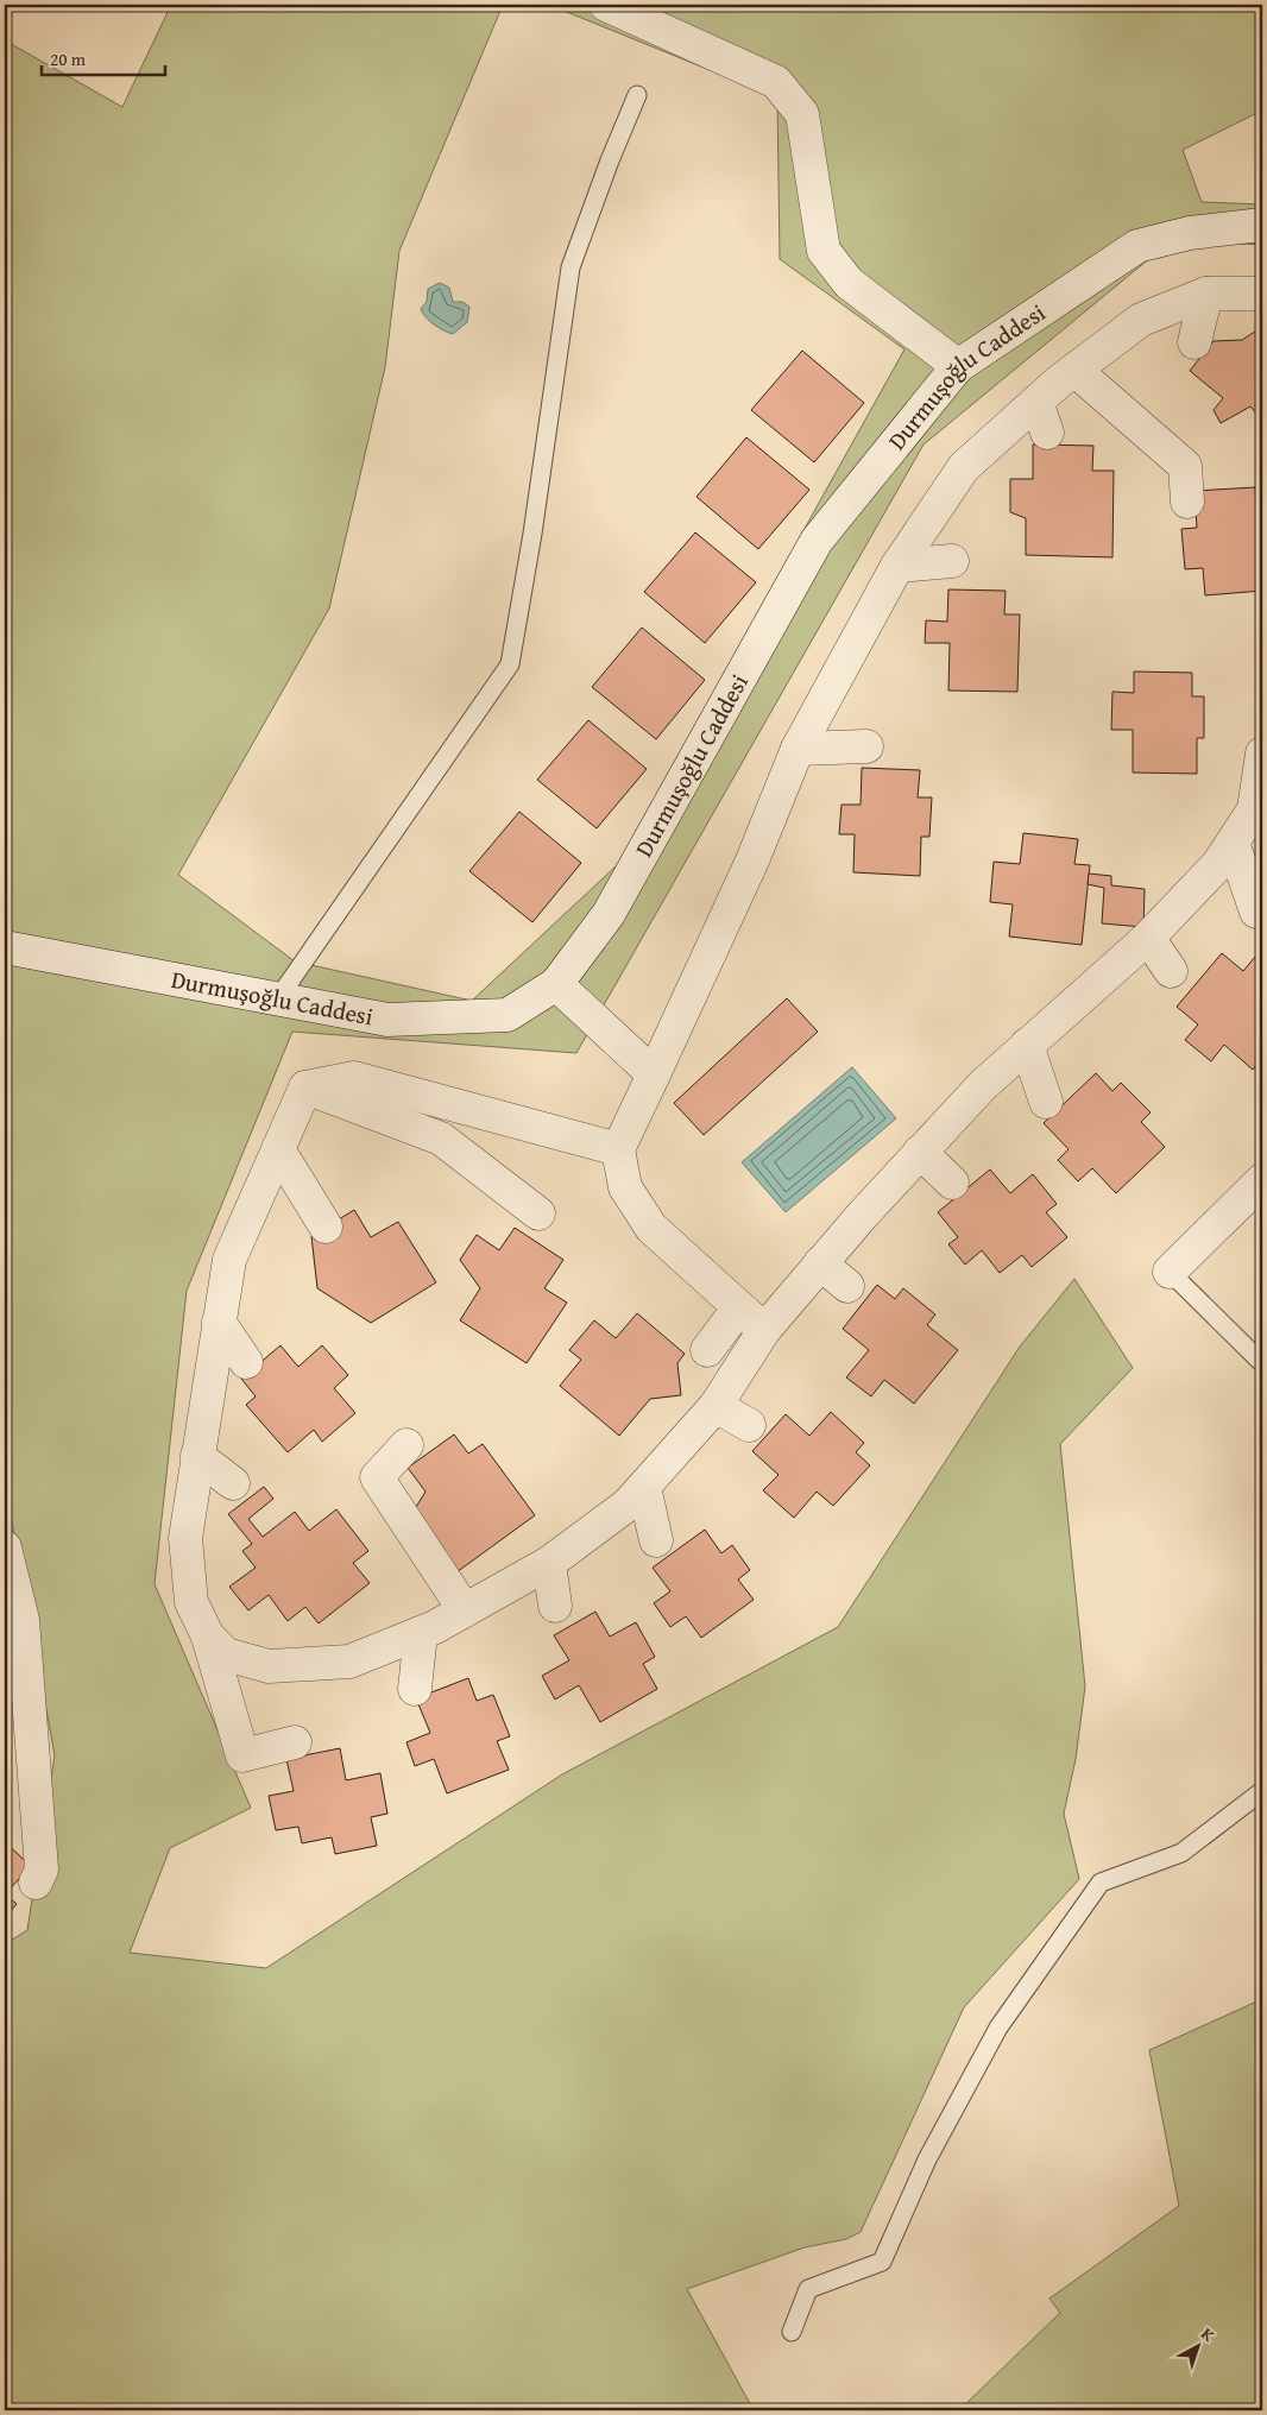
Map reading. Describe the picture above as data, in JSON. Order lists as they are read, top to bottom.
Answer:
{
  "streets": {
    "street": ["Durmuşoğlu Caddesi"]
  },
  "scale_bar": "20 m",
  "north": "top right"
}
